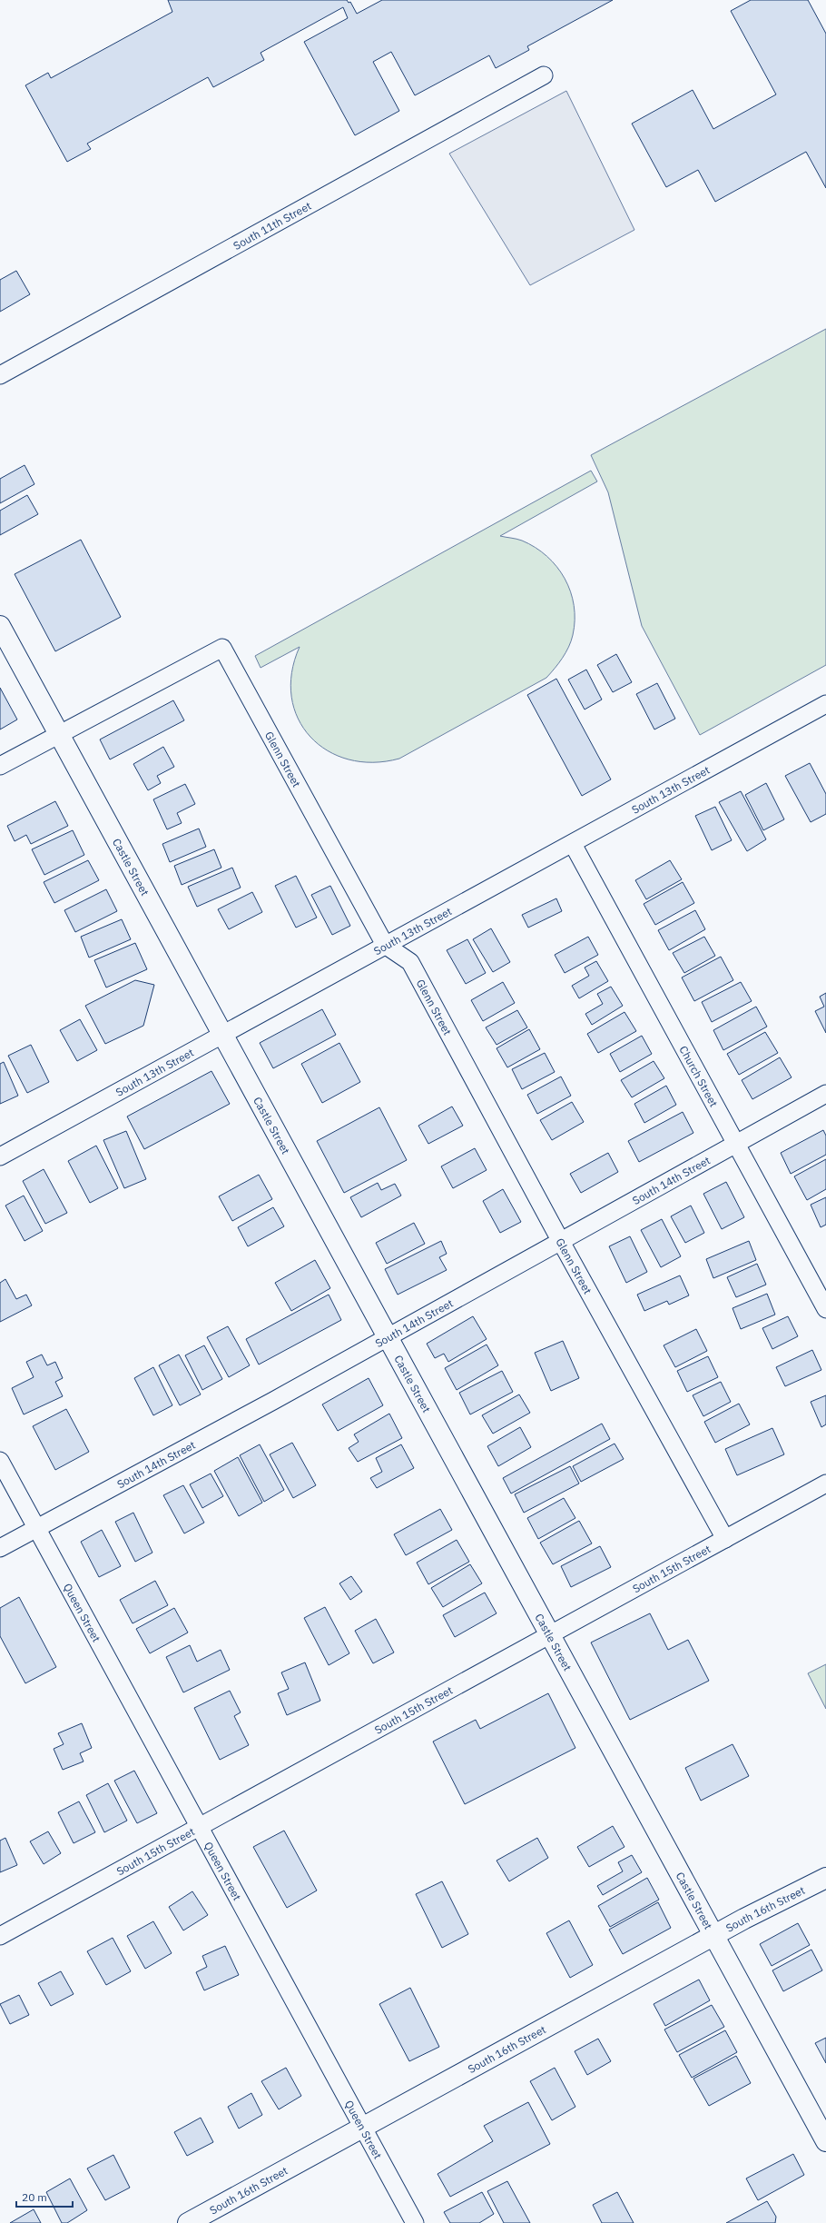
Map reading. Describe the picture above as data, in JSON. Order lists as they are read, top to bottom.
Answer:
{
  "streets": {
    "street": [
      "South 11th Street",
      "Glenn Street",
      "South 13th Street",
      "Castle Street",
      "Church Street",
      "South 14th Street",
      "South 15th Street",
      "Queen Street",
      "South 16th Street"
    ]
  },
  "crossings": [
    ["Glenn Street", "South 13th Street"],
    ["Glenn Street", "Castle Street"],
    ["Glenn Street", "South 14th Street"],
    ["Glenn Street", "South 15th Street"],
    ["South 13th Street", "Castle Street"],
    ["South 13th Street", "Church Street"],
    ["Castle Street", "South 14th Street"],
    ["Castle Street", "South 15th Street"],
    ["Castle Street", "South 16th Street"],
    ["Church Street", "South 14th Street"],
    ["South 14th Street", "Queen Street"],
    ["South 15th Street", "Queen Street"],
    ["Queen Street", "South 16th Street"]
  ],
  "scale_bar": "20 m"
}
